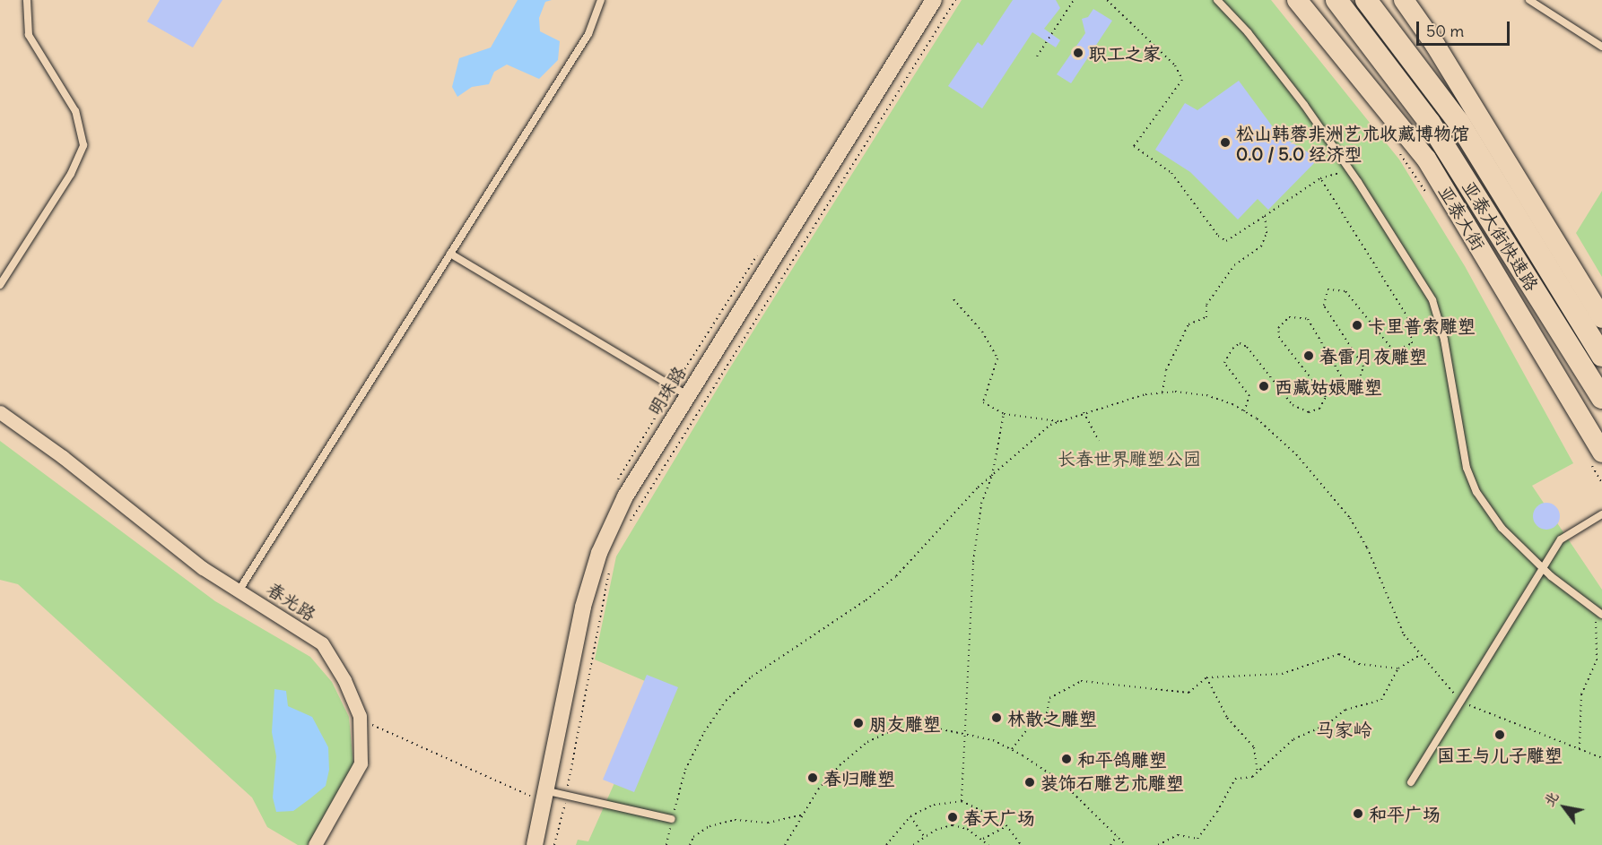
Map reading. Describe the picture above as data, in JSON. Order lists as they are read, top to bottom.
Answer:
{
  "streets": {
    "highway": ["亚泰大街快速路"],
    "main road": ["亚泰大街"],
    "street": ["明珠路", "春光路"]
  },
  "districts": ["马家岭"],
  "parks": ["长春世界雕塑公园"],
  "places": [
    "职工之家",
    "松山韩蓉非洲艺术收藏博物馆 0.0 / 5.0 经济型",
    "卡里普索雕塑",
    "春雷月夜雕塑",
    "西藏姑娘雕塑",
    "林散之雕塑",
    "朋友雕塑",
    "国王与儿子雕塑",
    "和平鸽雕塑",
    "春归雕塑",
    "装饰石雕艺术雕塑",
    "和平广场",
    "春天广场"
  ],
  "scale_bar": "50 m",
  "north": "top left"
}
